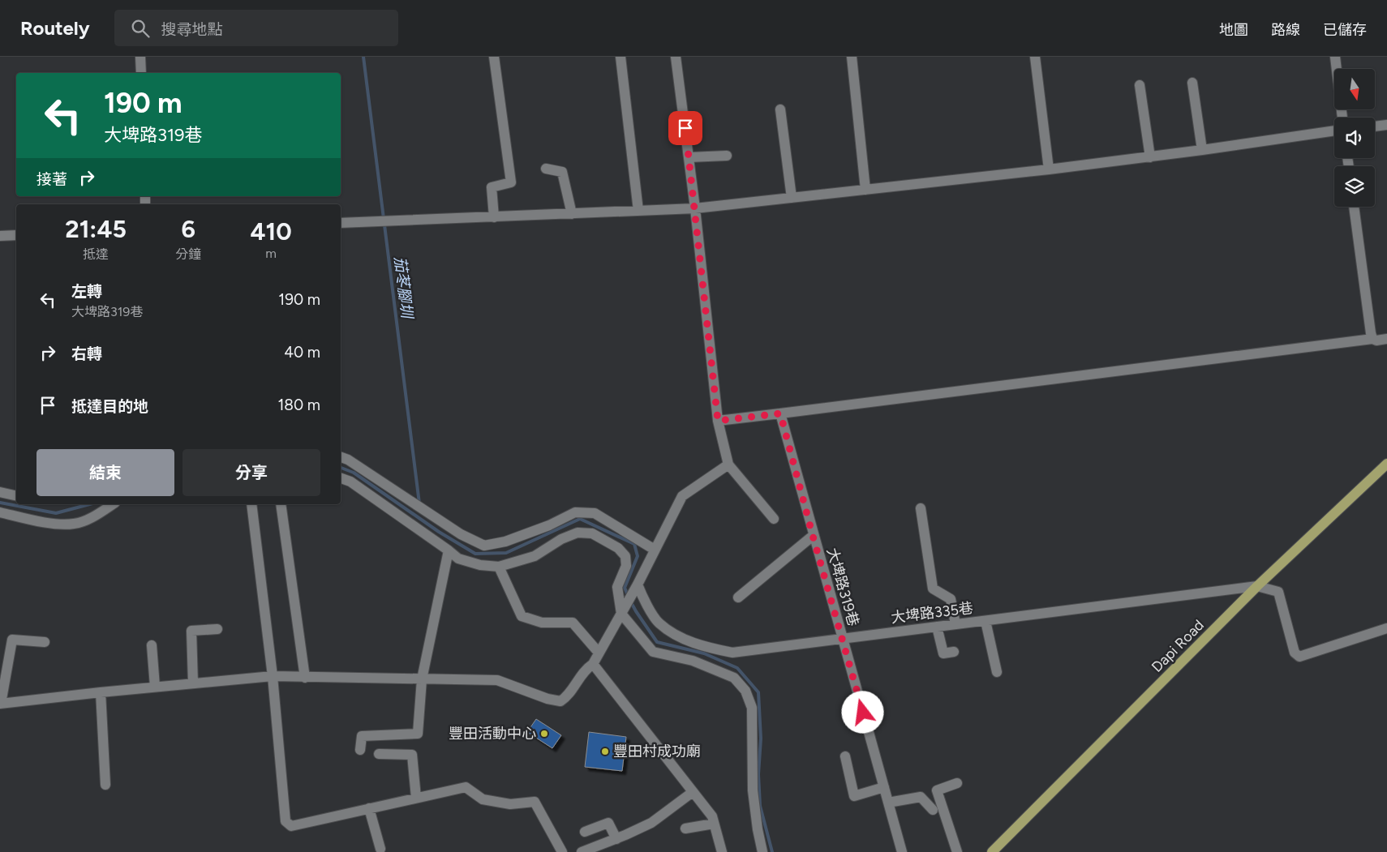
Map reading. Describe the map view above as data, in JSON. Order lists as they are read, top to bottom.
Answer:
{
  "streets": {
    "main road": ["Dapi Road"],
    "street": ["大埤路319巷", "大埤路335巷"]
  },
  "crossings": [
    ["大埤路319巷", "大埤路335巷"],
    ["大埤路335巷", "Dapi Road"]
  ],
  "water": ["茄苳腳圳"],
  "places": ["豐田活動中心", "豐田村成功廟"],
  "north": "bottom",
  "page": {
    "header": "Routely",
    "search": "搜尋地點",
    "nav": ["地圖", "路線", "已儲存"],
    "turn": ["190 m", "大埤路319巷"],
    "then": "接著",
    "eta": [
      "21:45",
      "抵達",
      "6",
      "分鐘",
      "410",
      "m"
    ],
    "list": [
      {
        "name": "左轉",
        "note": "大埤路319巷",
        "value": "190 m"
      },
      {
        "name": "右轉",
        "value": "40 m"
      },
      {
        "name": "抵達目的地",
        "value": "180 m"
      }
    ],
    "buttons": ["結束", "分享"]
  }
}
